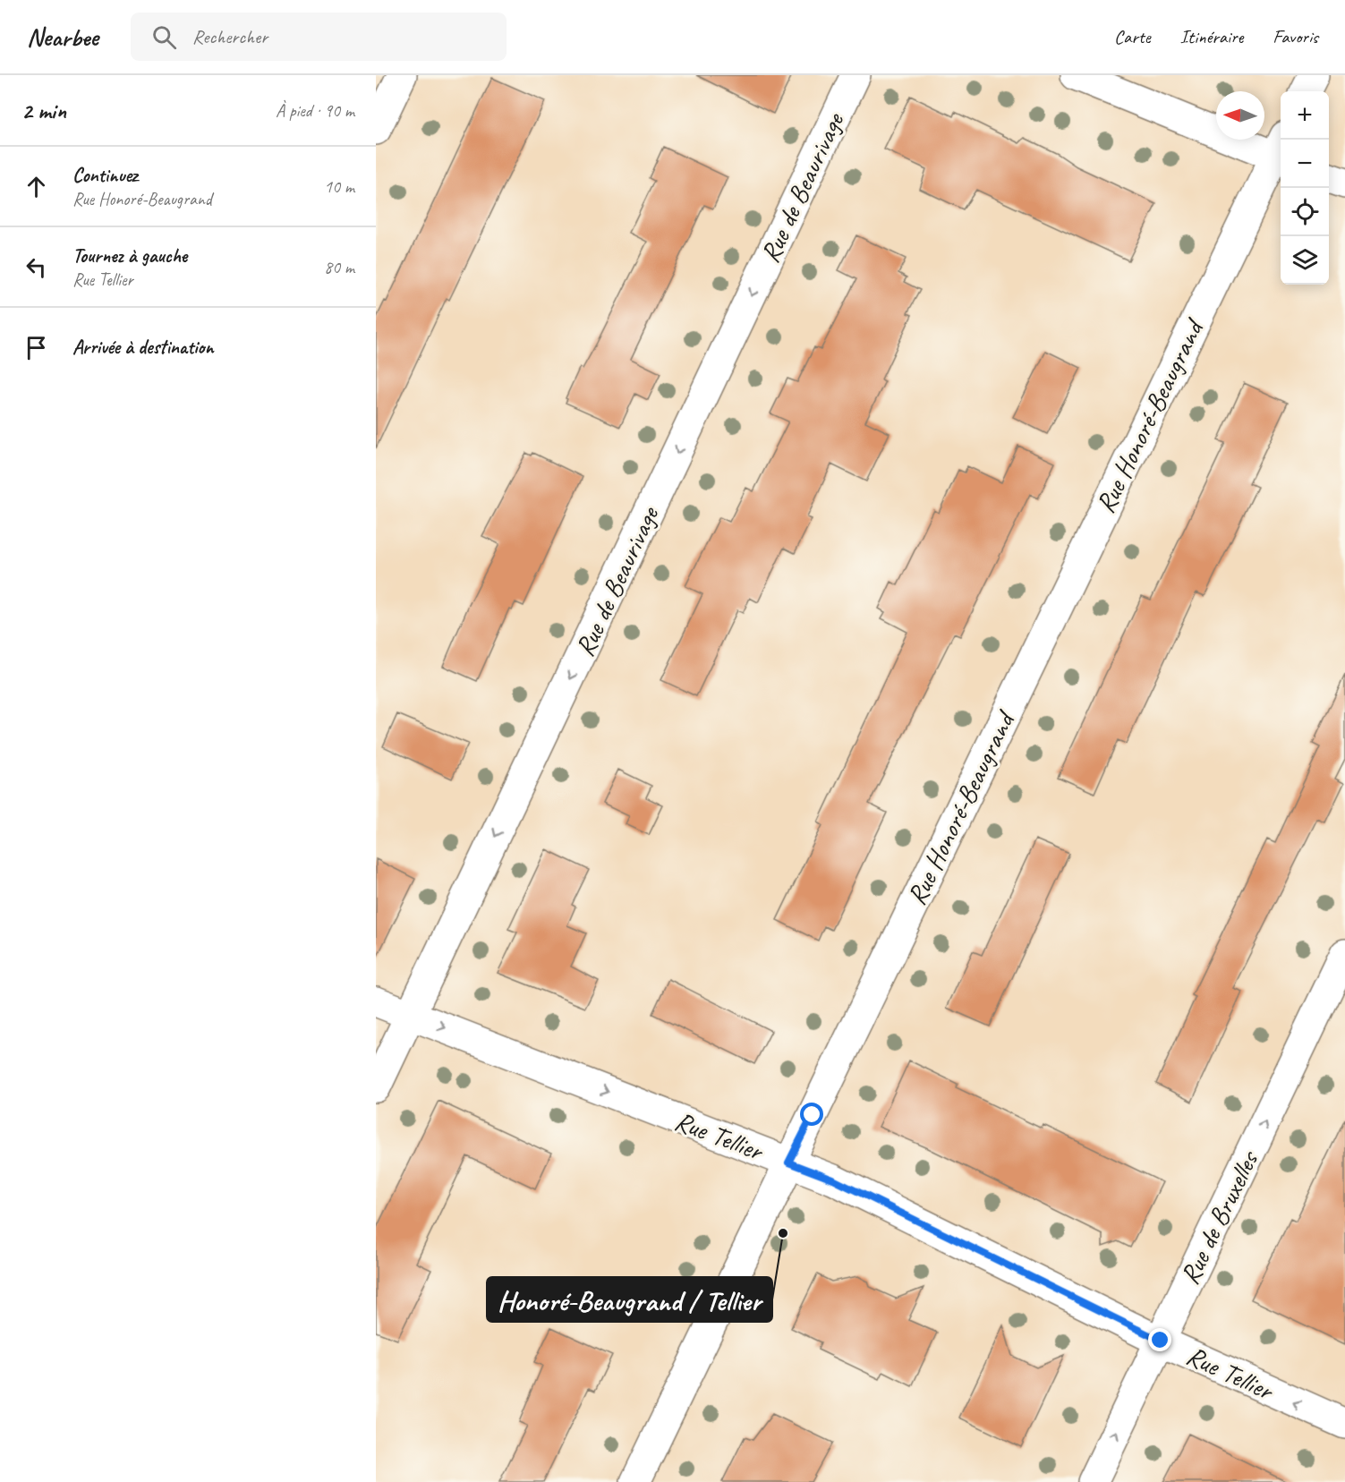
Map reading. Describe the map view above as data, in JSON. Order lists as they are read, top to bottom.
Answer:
{
  "streets": {
    "street": [
      "Rue de Beaurivage",
      "Rue Honoré-Beaugrand",
      "Rue Tellier",
      "Rue de Bruxelles"
    ]
  },
  "crossings": [
    ["Rue de Beaurivage", "Rue Tellier"],
    ["Rue Honoré-Beaugrand", "Rue Tellier"],
    ["Rue Tellier", "Rue de Bruxelles"]
  ],
  "one_way": ["Rue de Beaurivage", "Rue de Bruxelles"],
  "places": ["Honoré-Beaugrand / Tellier"],
  "north": "left",
  "page": {
    "header": "Nearbee",
    "search": "Rechercher",
    "nav": ["Carte", "Itinéraire", "Favoris"],
    "heading": ["2 min", "À pied · 90 m"],
    "map_buttons": ["+", "−"],
    "list": [
      ["Continuez", "Rue Honoré-Beaugrand", "10 m"],
      ["Tournez à gauche", "Rue Tellier", "80 m"],
      "Arrivée à destination"
    ]
  }
}
